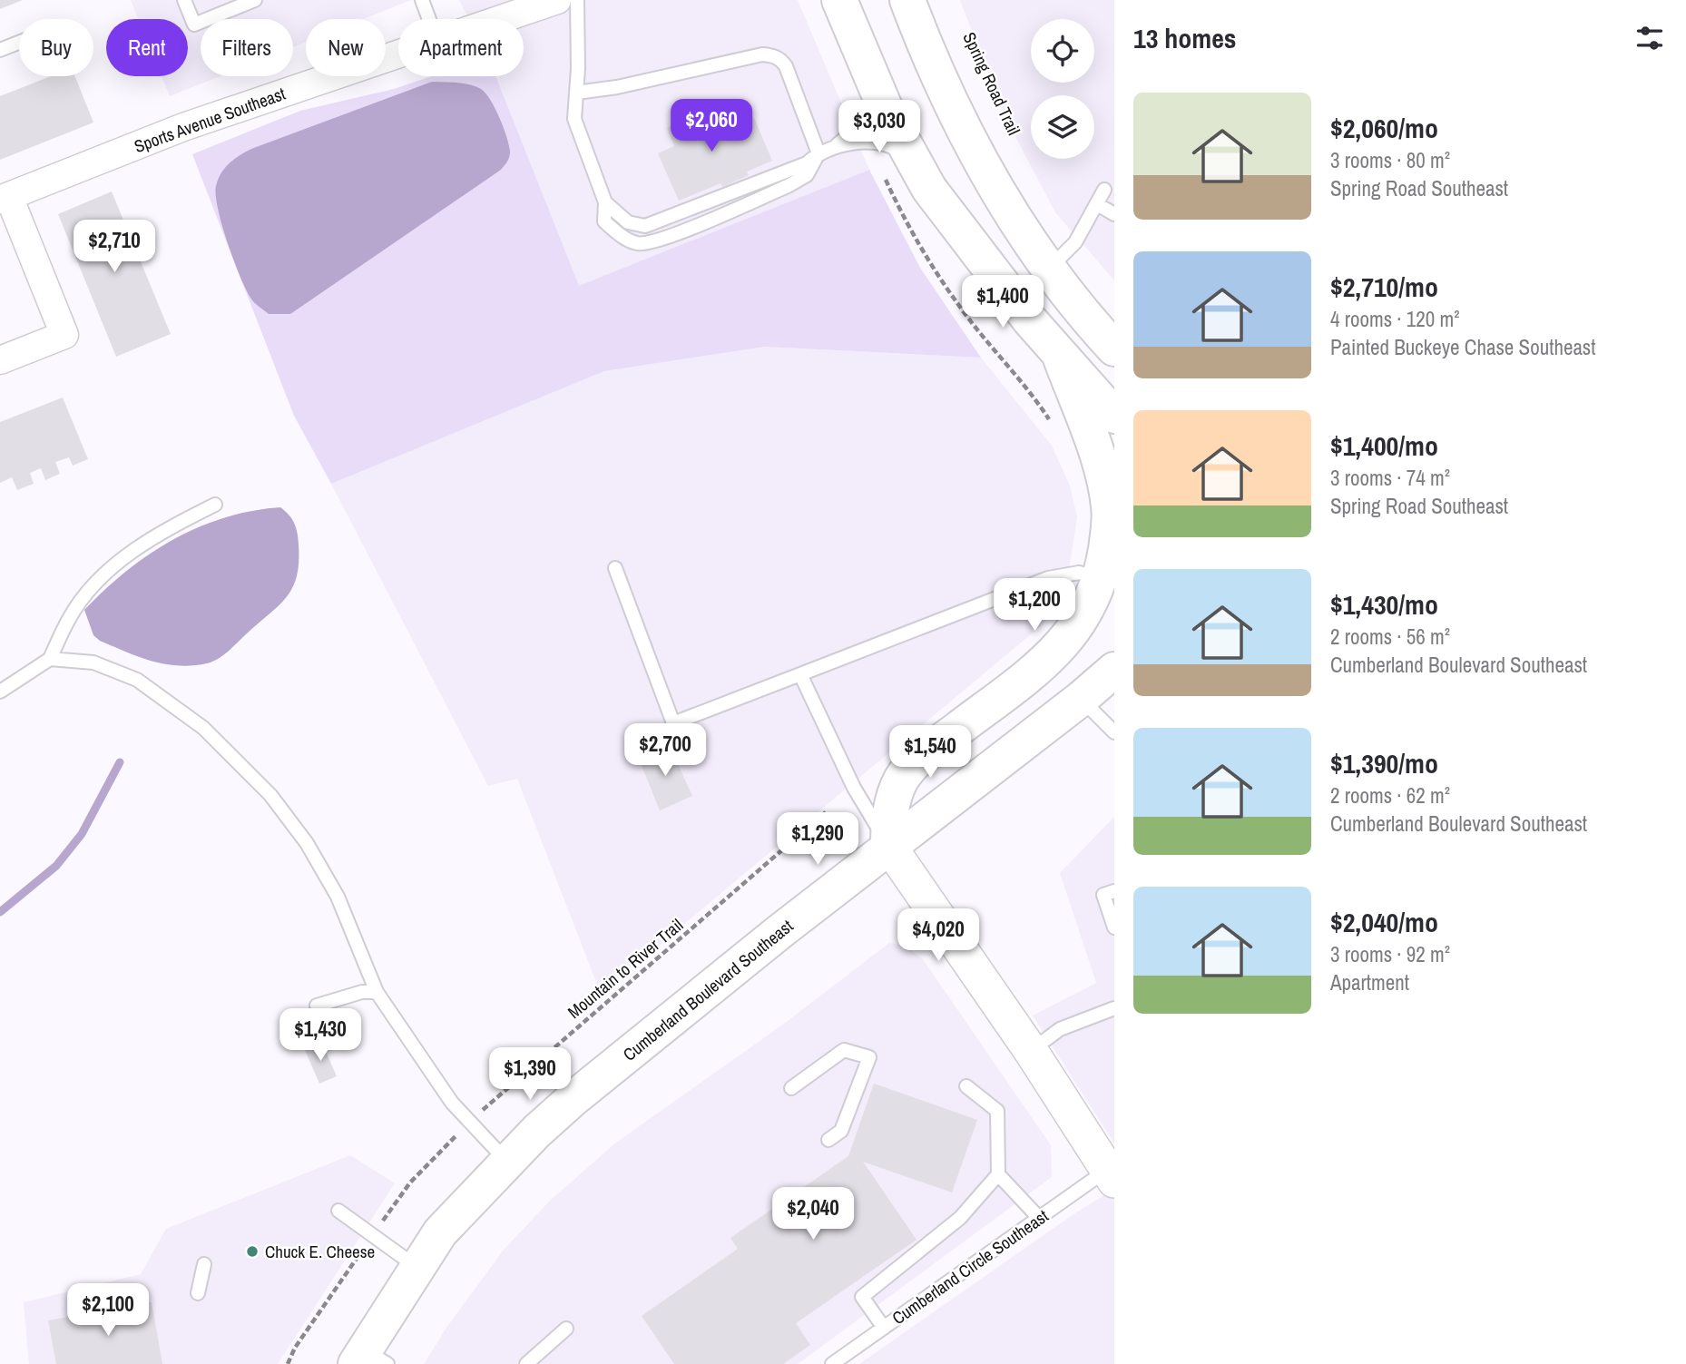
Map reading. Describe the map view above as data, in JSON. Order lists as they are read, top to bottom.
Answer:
{
  "streets": {
    "main road": ["Cumberland Boulevard Southeast"],
    "street": ["Sports Avenue Southeast"],
    "lane": ["Cumberland Circle Southeast"],
    "path": ["Mountain to River Trail"]
  },
  "places": ["Chuck E. Cheese"],
  "page": {
    "heading": "13 homes",
    "chip": [
      "Buy",
      "Rent",
      "Filters",
      "New",
      "Apartment"
    ],
    "list": [
      {
        "name": "$2,060/mo",
        "note": "3 rooms · 80 m² · Spring Road Southeast"
      },
      {
        "name": "$2,710/mo",
        "note": "4 rooms · 120 m² · Painted Buckeye Chase Southeast"
      },
      {
        "name": "$1,400/mo",
        "note": "3 rooms · 74 m² · Spring Road Southeast"
      },
      {
        "name": "$1,430/mo",
        "note": "2 rooms · 56 m² · Cumberland Boulevard Southeast"
      },
      {
        "name": "$1,390/mo",
        "note": "2 rooms · 62 m² · Cumberland Boulevard Southeast"
      },
      {
        "name": "$2,040/mo",
        "note": "3 rooms · 92 m² · Apartment"
      }
    ],
    "price": [
      "$2,060",
      "$3,030",
      "$2,710",
      "$1,400",
      "$1,200",
      "$2,700",
      "$1,540",
      "$1,290",
      "$4,020",
      "$1,430",
      "$1,390",
      "$2,040",
      "$2,100"
    ]
  }
}
